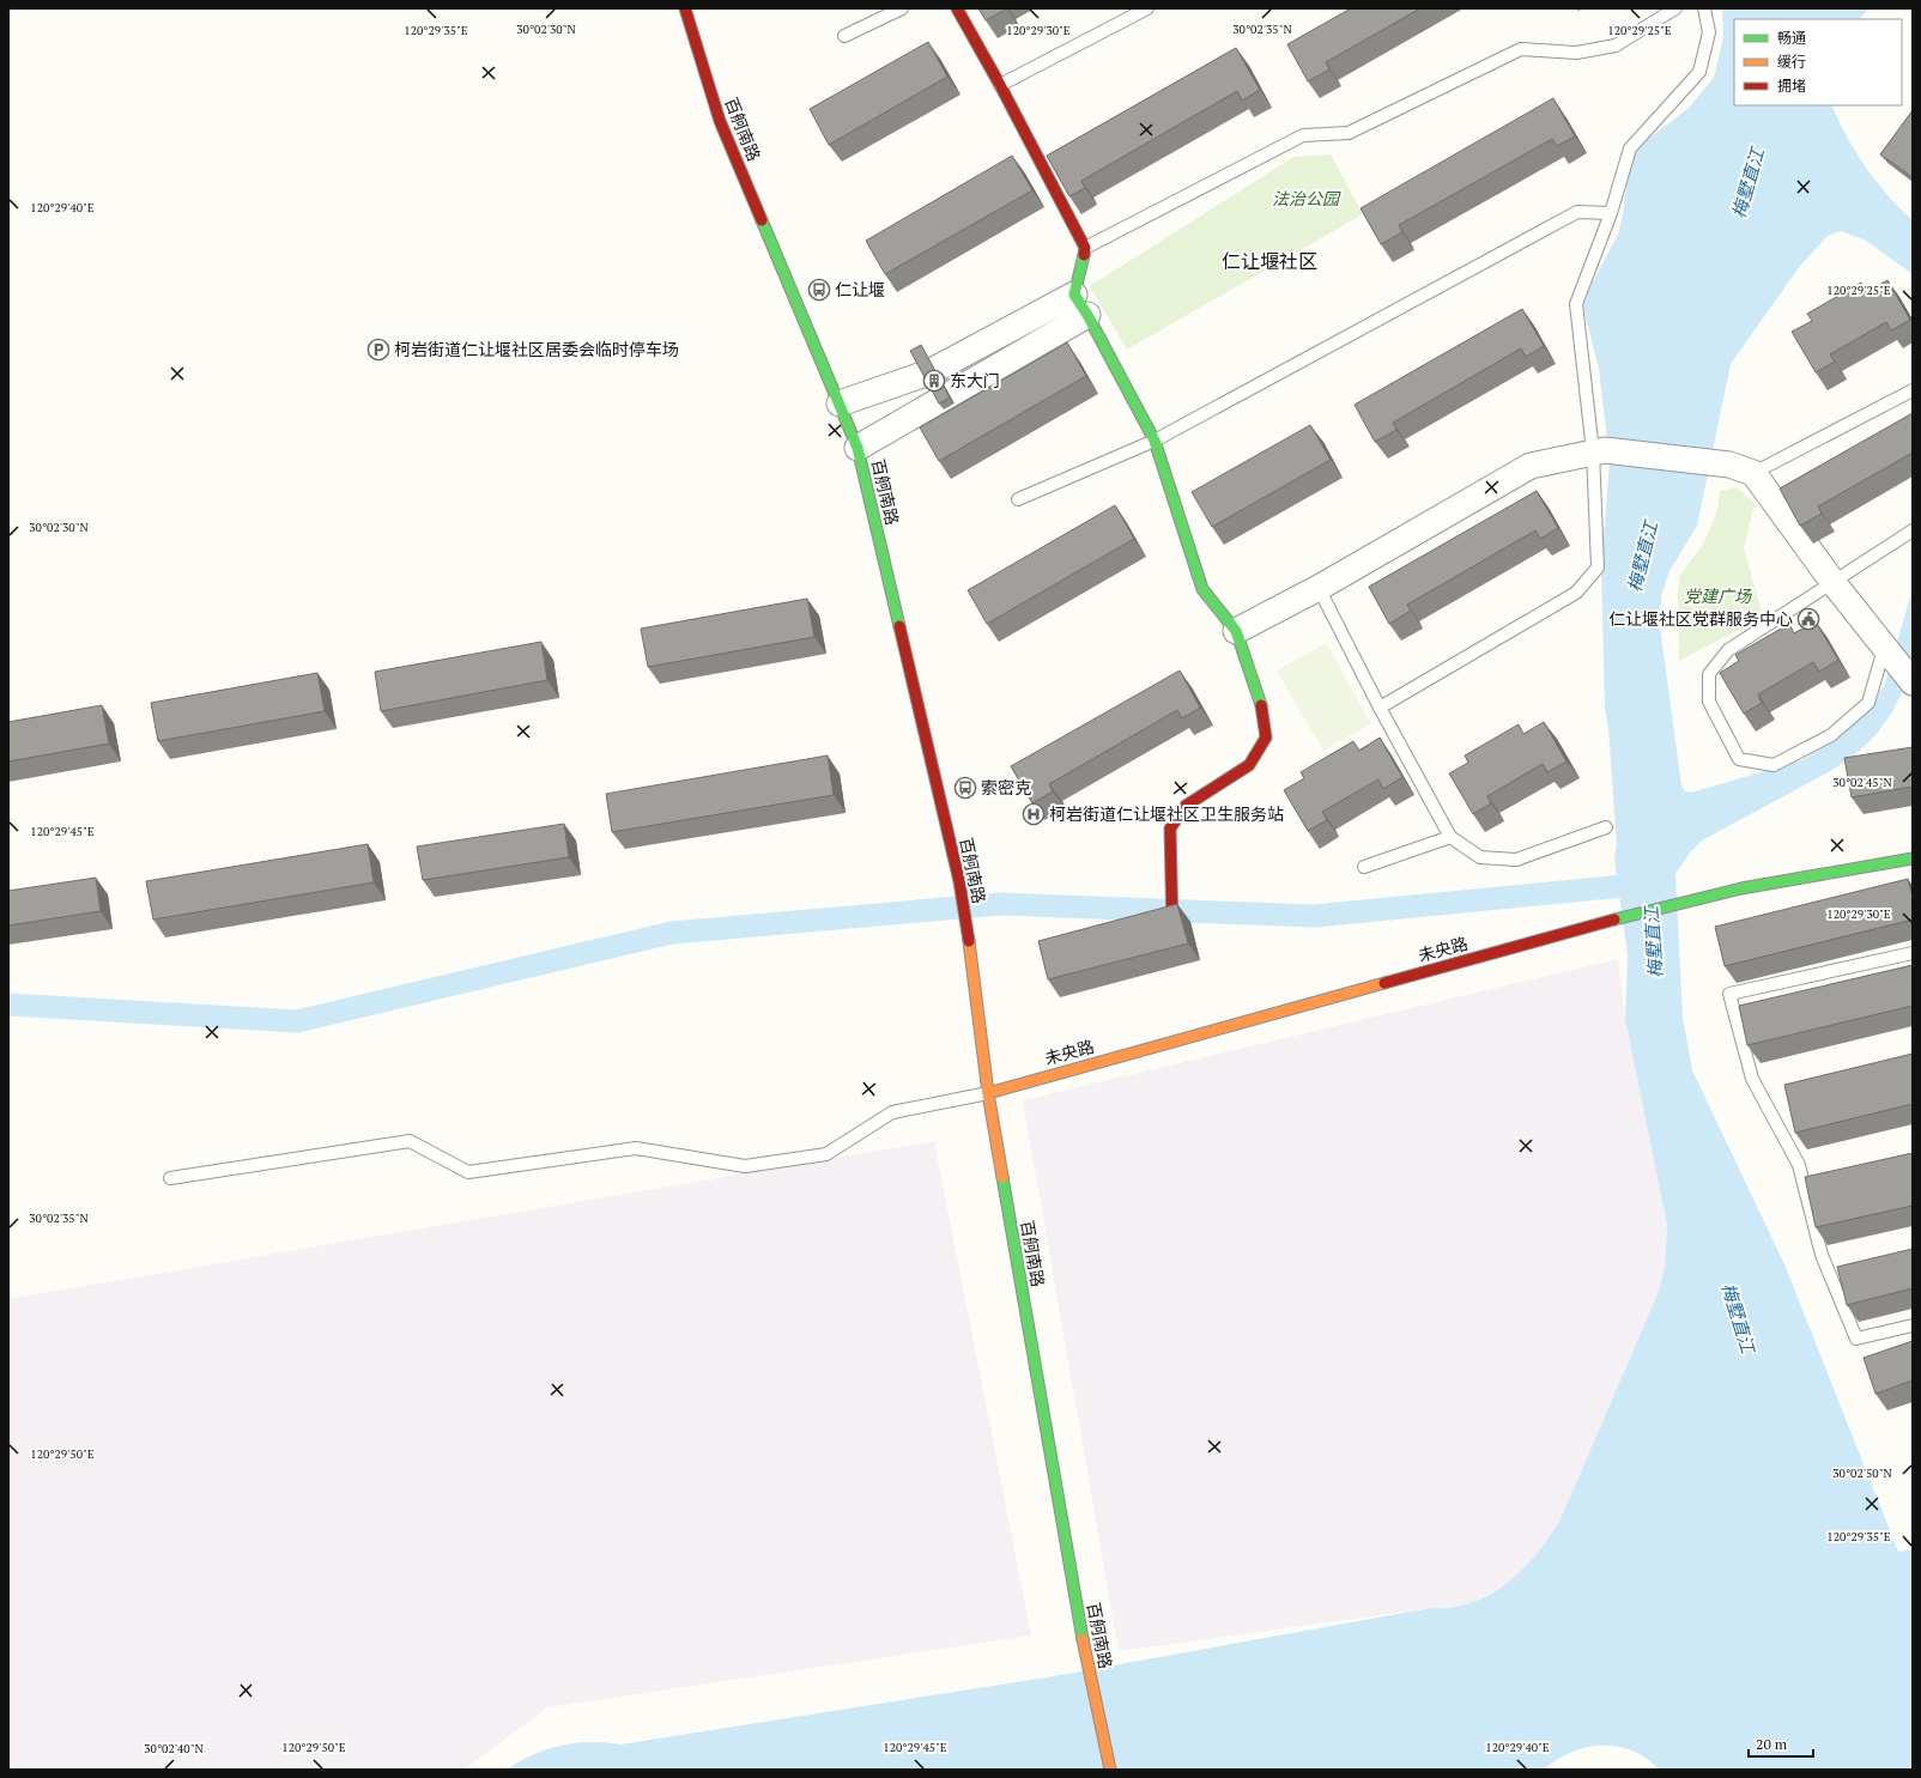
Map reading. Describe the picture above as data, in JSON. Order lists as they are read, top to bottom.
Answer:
{
  "streets": {
    "street": ["百舸南路", "未央路"]
  },
  "crossings": [
    ["百舸南路", "未央路"]
  ],
  "districts": ["仁让堰社区"],
  "water": ["梅墅直江"],
  "parks": ["法治公园", "党建广场"],
  "places": {
    "bus stop": ["仁让堰", "索密克"],
    "parking": ["柯岩街道仁让堰社区居委会临时停车场"],
    "building": ["东大门"],
    "public building": ["仁让堰社区党群服务中心"],
    "hospital": ["柯岩街道仁让堰社区卫生服务站"]
  },
  "legend": ["畅通", "缓行", "拥堵"],
  "scale_bar": "20 m",
  "coordinates": [
    "30°02'30\"N",
    "30°02'35\"N",
    "120°29'35\"E",
    "120°29'30\"E",
    "120°29'25\"E",
    "120°29'40\"E",
    "30°02'45\"N",
    "120°29'45\"E",
    "120°29'50\"E",
    "30°02'50\"N",
    "30°02'40\"N"
  ]
}
